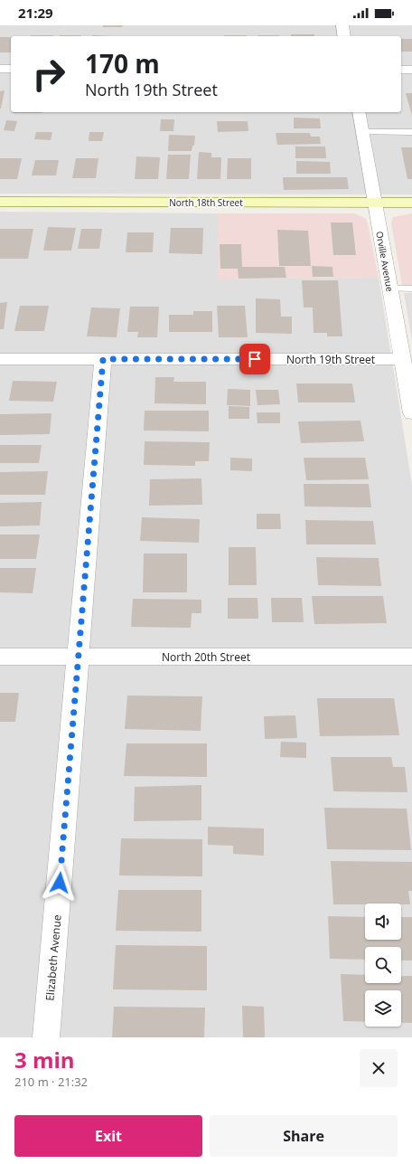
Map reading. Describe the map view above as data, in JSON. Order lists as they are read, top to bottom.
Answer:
{
  "streets": {
    "main road": ["North 18th Street"],
    "street": [
      "Orville Avenue",
      "North 19th Street",
      "North 20th Street",
      "Elizabeth Avenue"
    ]
  },
  "crossings": [
    ["North 18th Street", "Orville Avenue"],
    ["Orville Avenue", "North 19th Street"],
    ["North 19th Street", "Elizabeth Avenue"],
    ["North 20th Street", "Elizabeth Avenue"]
  ],
  "page": {
    "status": "21:29",
    "turn": ["170 m", "North 19th Street"],
    "heading": ["3 min", "210 m · 21:32"],
    "buttons": ["Exit", "Share"]
  }
}
